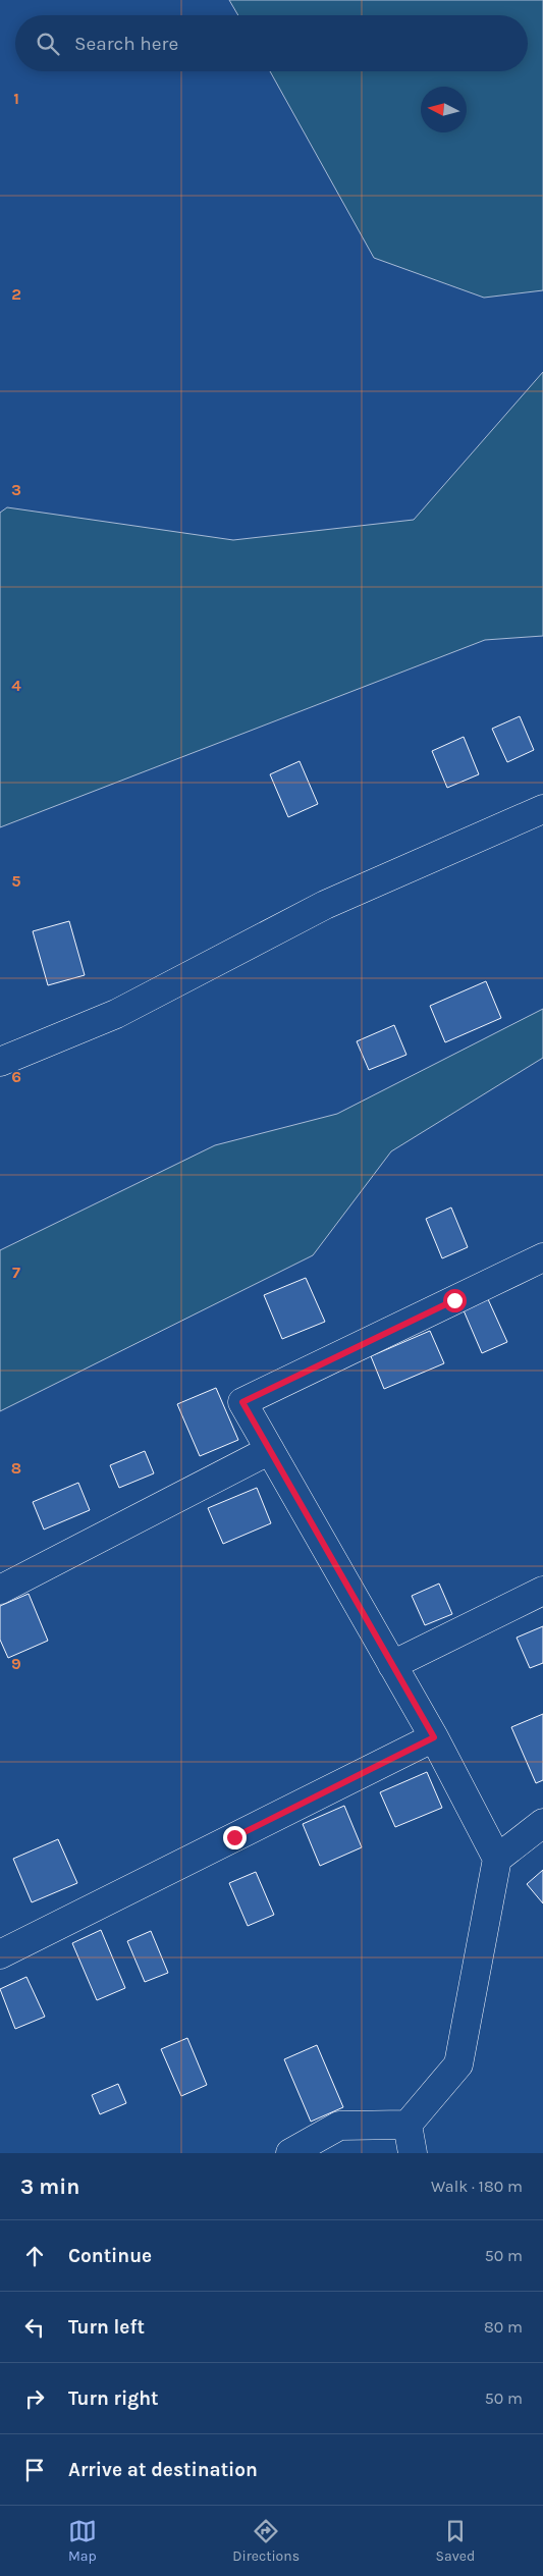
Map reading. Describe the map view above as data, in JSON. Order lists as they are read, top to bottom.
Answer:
{
  "north": "left",
  "page": {
    "search": "Search here",
    "heading": ["3 min", "Walk · 180 m"],
    "list": [
      ["Continue", "50 m"],
      ["Turn left", "80 m"],
      ["Turn right", "50 m"],
      "Arrive at destination"
    ],
    "nav": ["Map", "Directions", "Saved"]
  },
  "grid": {
    "rows": [
      "1",
      "2",
      "3",
      "4",
      "5",
      "6",
      "7",
      "8",
      "9"
    ]
  }
}
